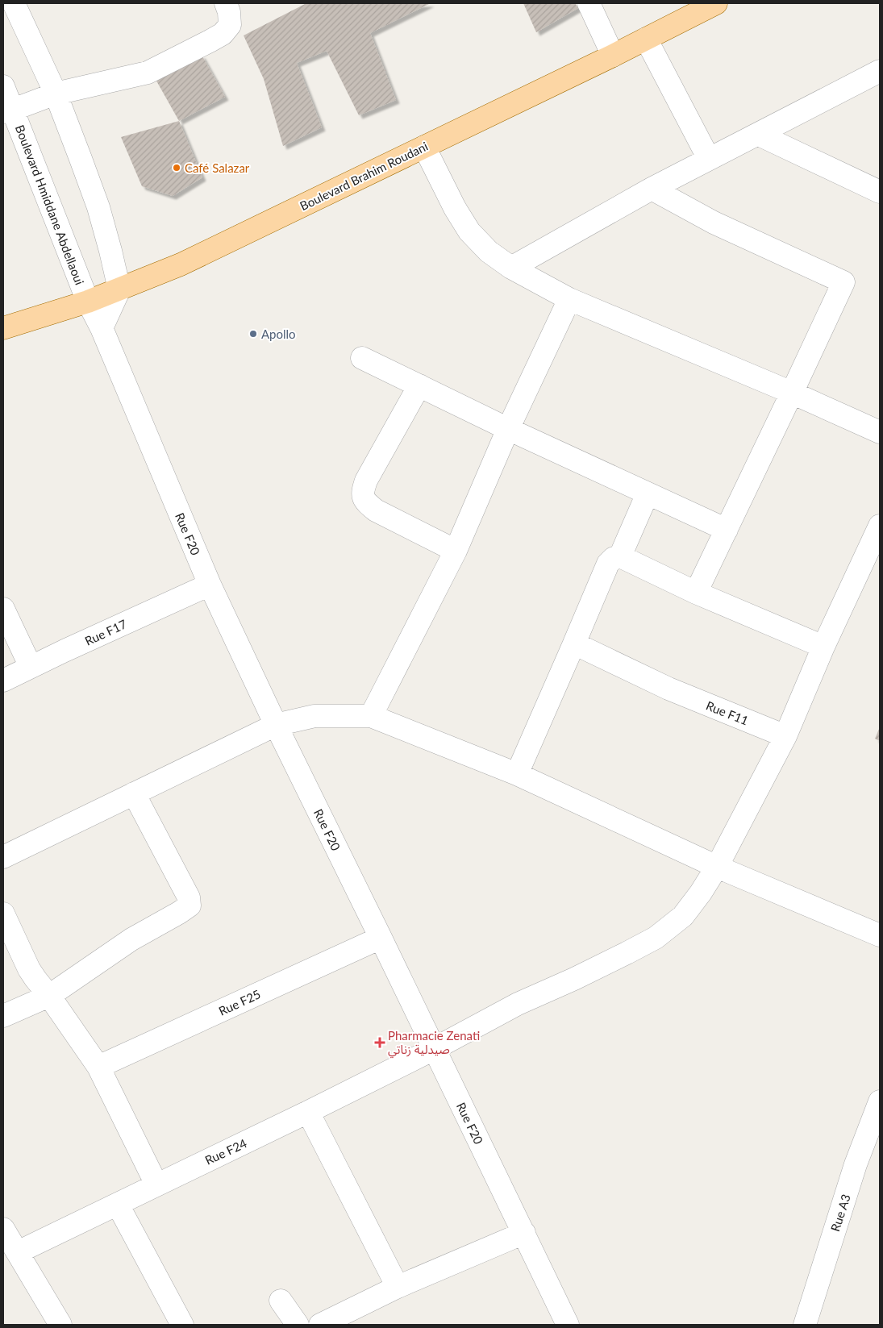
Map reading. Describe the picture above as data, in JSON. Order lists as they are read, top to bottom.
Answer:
{
  "streets": {
    "main road": ["Boulevard Brahim Roudani"],
    "street": [
      "Boulevard Hmiddane Abdellaoui",
      "Rue F20",
      "Rue F17",
      "Rue F11",
      "Rue F25",
      "Rue F24",
      "Rue A3"
    ]
  },
  "crossings": [
    ["Boulevard Brahim Roudani", "Boulevard Hmiddane Abdellaoui"],
    ["Boulevard Brahim Roudani", "Rue F20"],
    ["Boulevard Hmiddane Abdellaoui", "Rue F20"],
    ["Rue F20", "Rue F17"],
    ["Rue F20", "Rue F25"],
    ["Rue F20", "Rue F24"],
    ["Rue F11", "Rue F24"]
  ],
  "places": {
    "other": ["Café Salazar", "Apollo"],
    "health": ["Pharmacie Zenati صيدلية زناتي"]
  }
}
